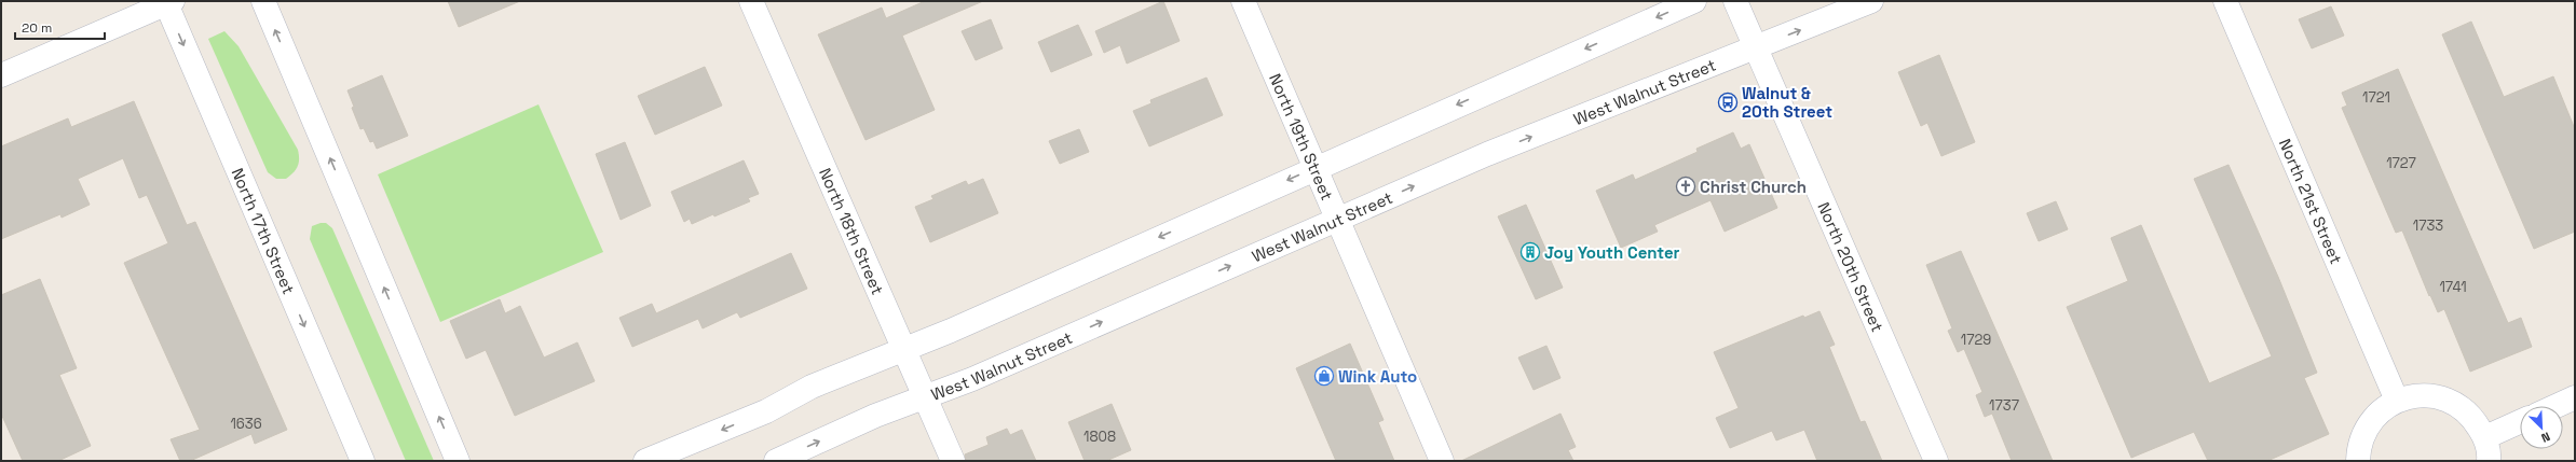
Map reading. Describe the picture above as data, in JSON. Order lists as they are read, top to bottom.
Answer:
{
  "streets": {
    "main road": [
      "West Walnut Street",
      "North 19th Street",
      "North 21st Street",
      "North 18th Street",
      "North 17th Street",
      "North 20th Street"
    ]
  },
  "crossings": [
    ["West Walnut Street", "North 19th Street"],
    ["West Walnut Street", "North 18th Street"],
    ["West Walnut Street", "North 20th Street"]
  ],
  "places": {
    "bus stop": ["Walnut & 20th Street"],
    "church": ["Christ Church"],
    "building": ["Joy Youth Center"],
    "shop": ["Wink Auto"]
  },
  "house_numbers": [
    "1721",
    "1727",
    "1733",
    "1741",
    "1729",
    "1737",
    "1636",
    "1808"
  ],
  "scale_bar": "20 m",
  "north": "bottom right"
}
